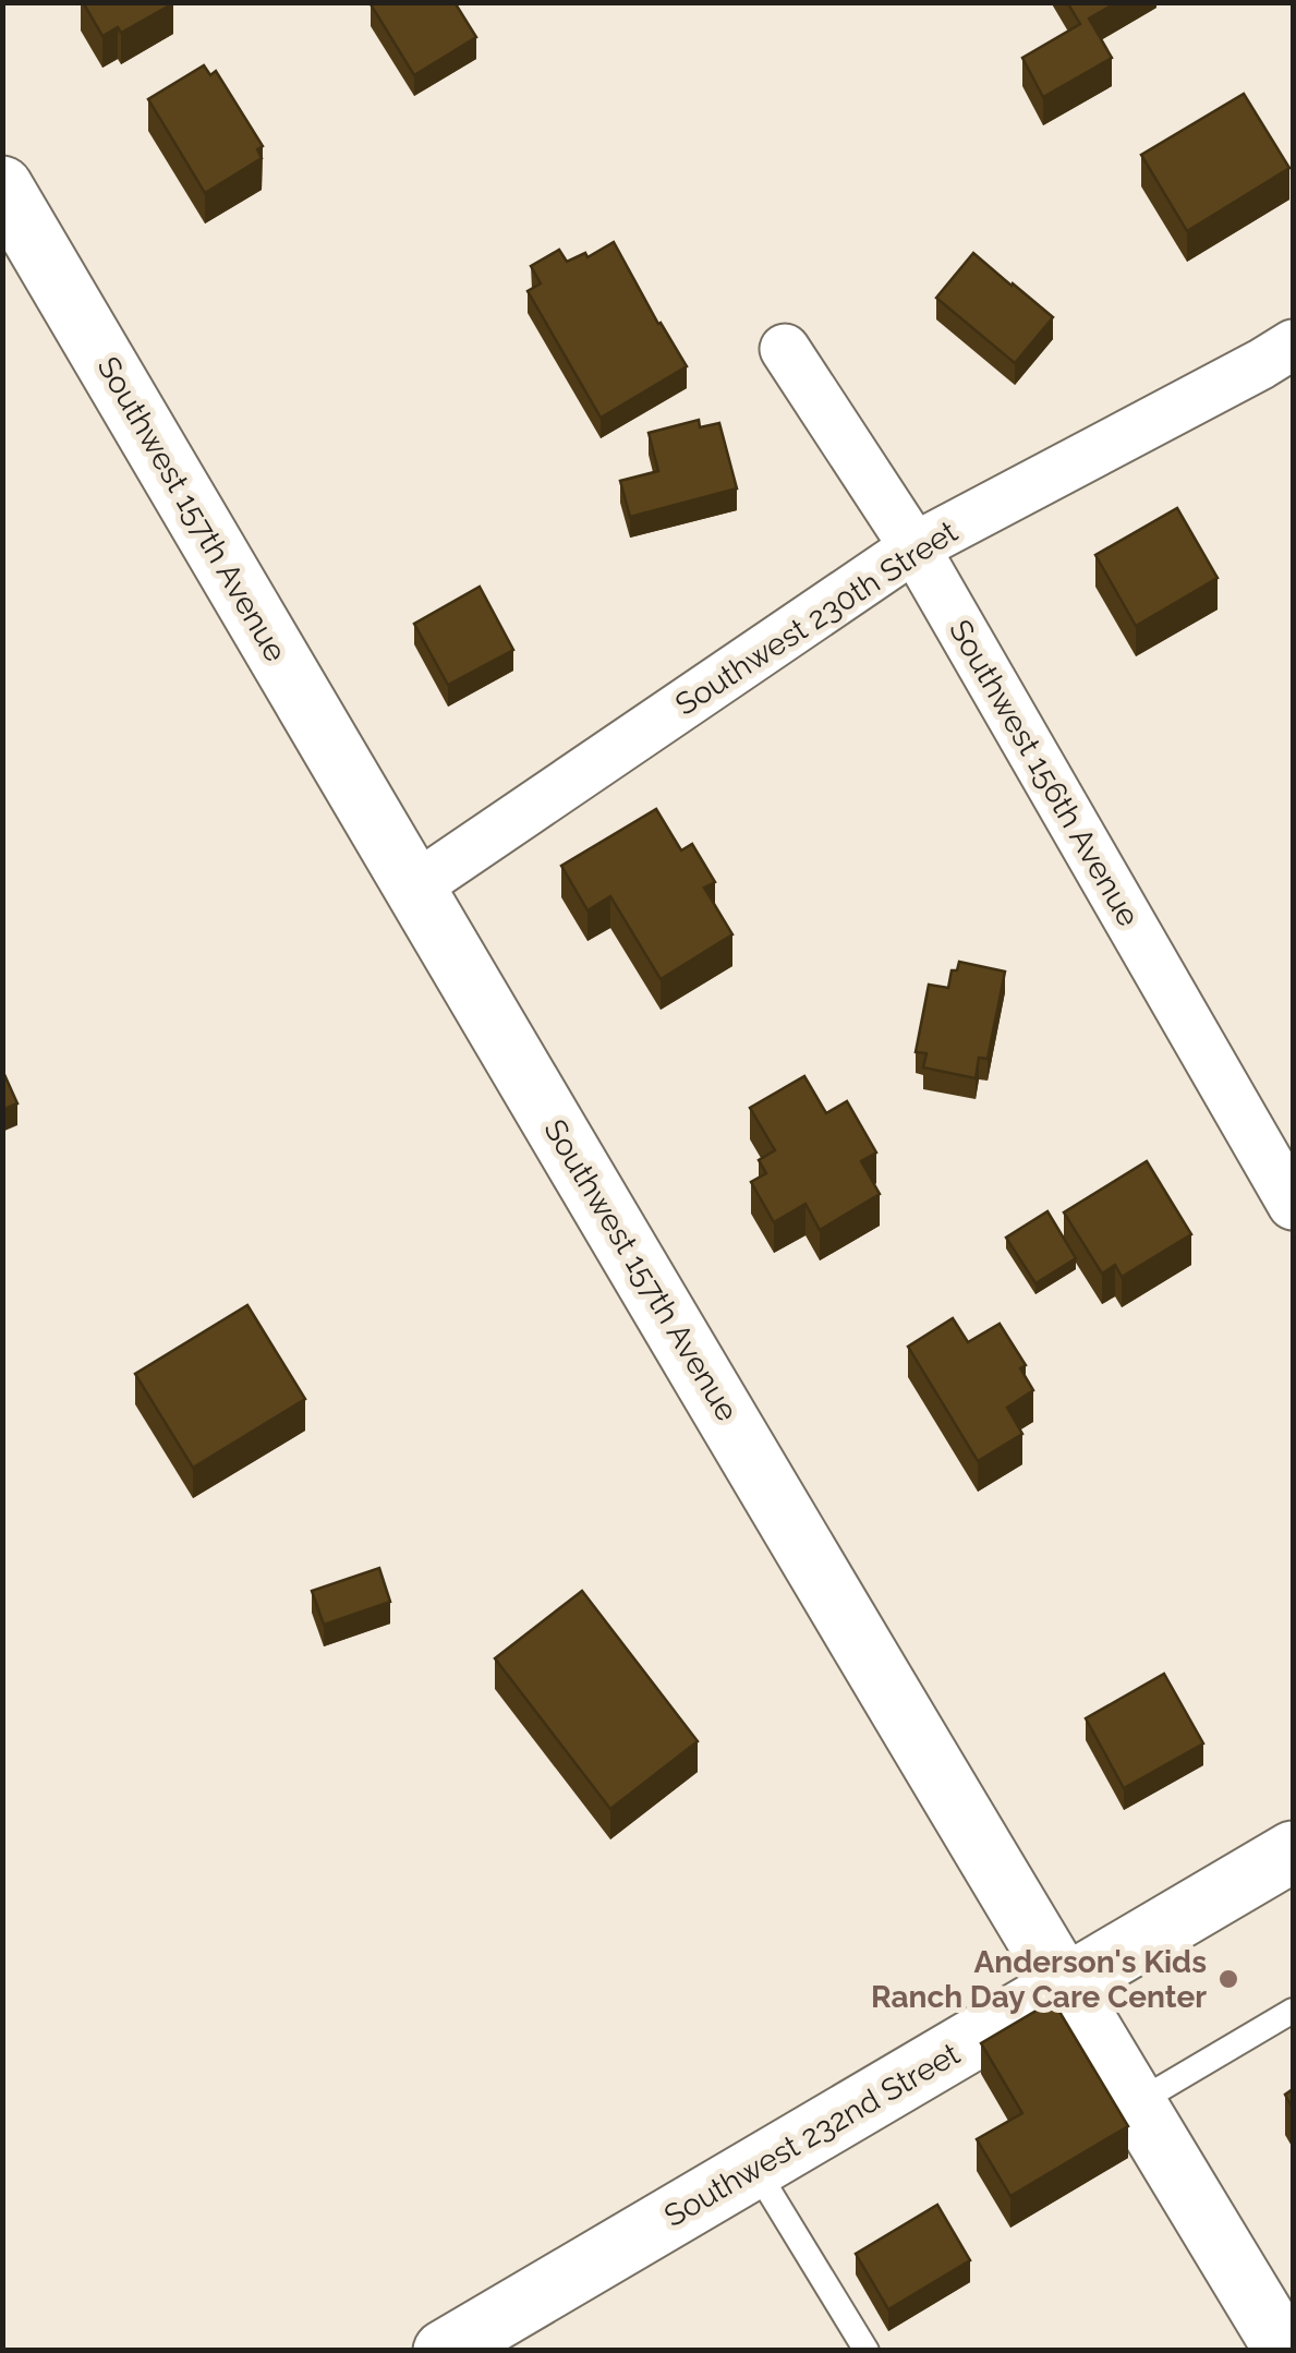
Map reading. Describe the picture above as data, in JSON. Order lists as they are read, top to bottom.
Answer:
{
  "streets": {
    "street": [
      "Southwest 157th Avenue",
      "Southwest 230th Street",
      "Southwest 156th Avenue",
      "Southwest 232nd Street"
    ]
  },
  "crossings": [
    ["Southwest 157th Avenue", "Southwest 230th Street"],
    ["Southwest 157th Avenue", "Southwest 232nd Street"],
    ["Southwest 230th Street", "Southwest 156th Avenue"]
  ],
  "places": ["Anderson's Kids Ranch Day Care Center"]
}
